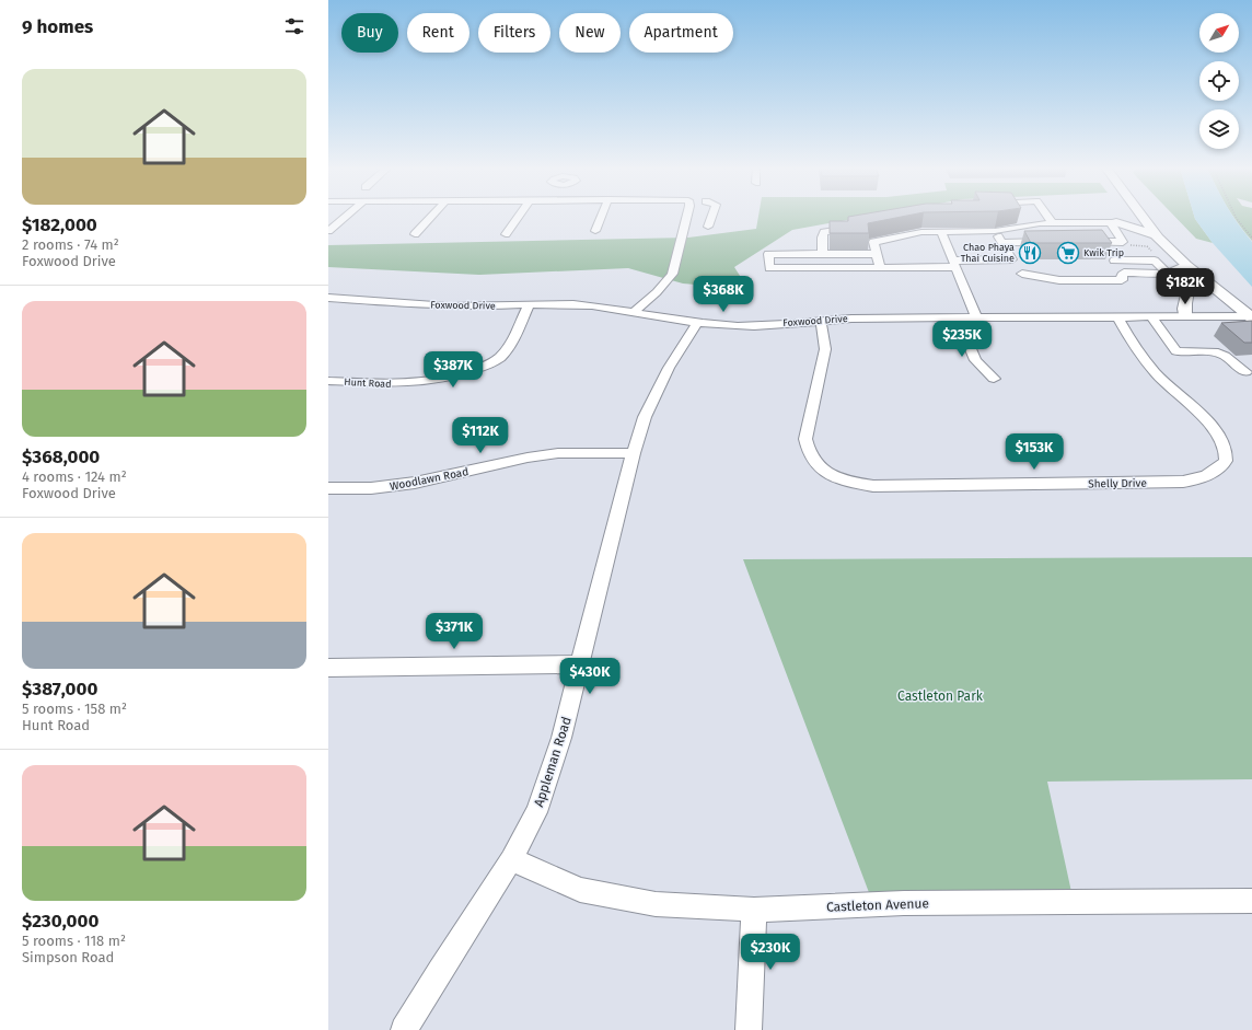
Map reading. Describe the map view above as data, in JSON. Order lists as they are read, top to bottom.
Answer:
{
  "streets": {
    "street": [
      "Foxwood Drive",
      "Hunt Road",
      "Woodlawn Road",
      "Shelly Drive",
      "Appleman Road",
      "Castleton Avenue"
    ]
  },
  "crossings": [
    ["Foxwood Drive", "Hunt Road"],
    ["Foxwood Drive", "Shelly Drive"],
    ["Foxwood Drive", "Appleman Road"],
    ["Woodlawn Road", "Appleman Road"],
    ["Appleman Road", "Castleton Avenue"]
  ],
  "parks": ["Castleton Park"],
  "places": {
    "restaurant": ["Chao Phaya Thai Cuisine"],
    "supermarket": ["Kwik Trip"]
  },
  "north": "top right",
  "page": {
    "heading": "9 homes",
    "chip": [
      "Buy",
      "Rent",
      "Filters",
      "New",
      "Apartment"
    ],
    "list": [
      {
        "name": "$182,000",
        "note": "2 rooms · 74 m² · Foxwood Drive"
      },
      {
        "name": "$368,000",
        "note": "4 rooms · 124 m² · Foxwood Drive"
      },
      {
        "name": "$387,000",
        "note": "5 rooms · 158 m² · Hunt Road"
      },
      {
        "name": "$230,000",
        "note": "5 rooms · 118 m² · Simpson Road"
      }
    ],
    "price": [
      "$182K",
      "$368K",
      "$235K",
      "$387K",
      "$112K",
      "$153K",
      "$371K",
      "$430K",
      "$230K"
    ]
  }
}
